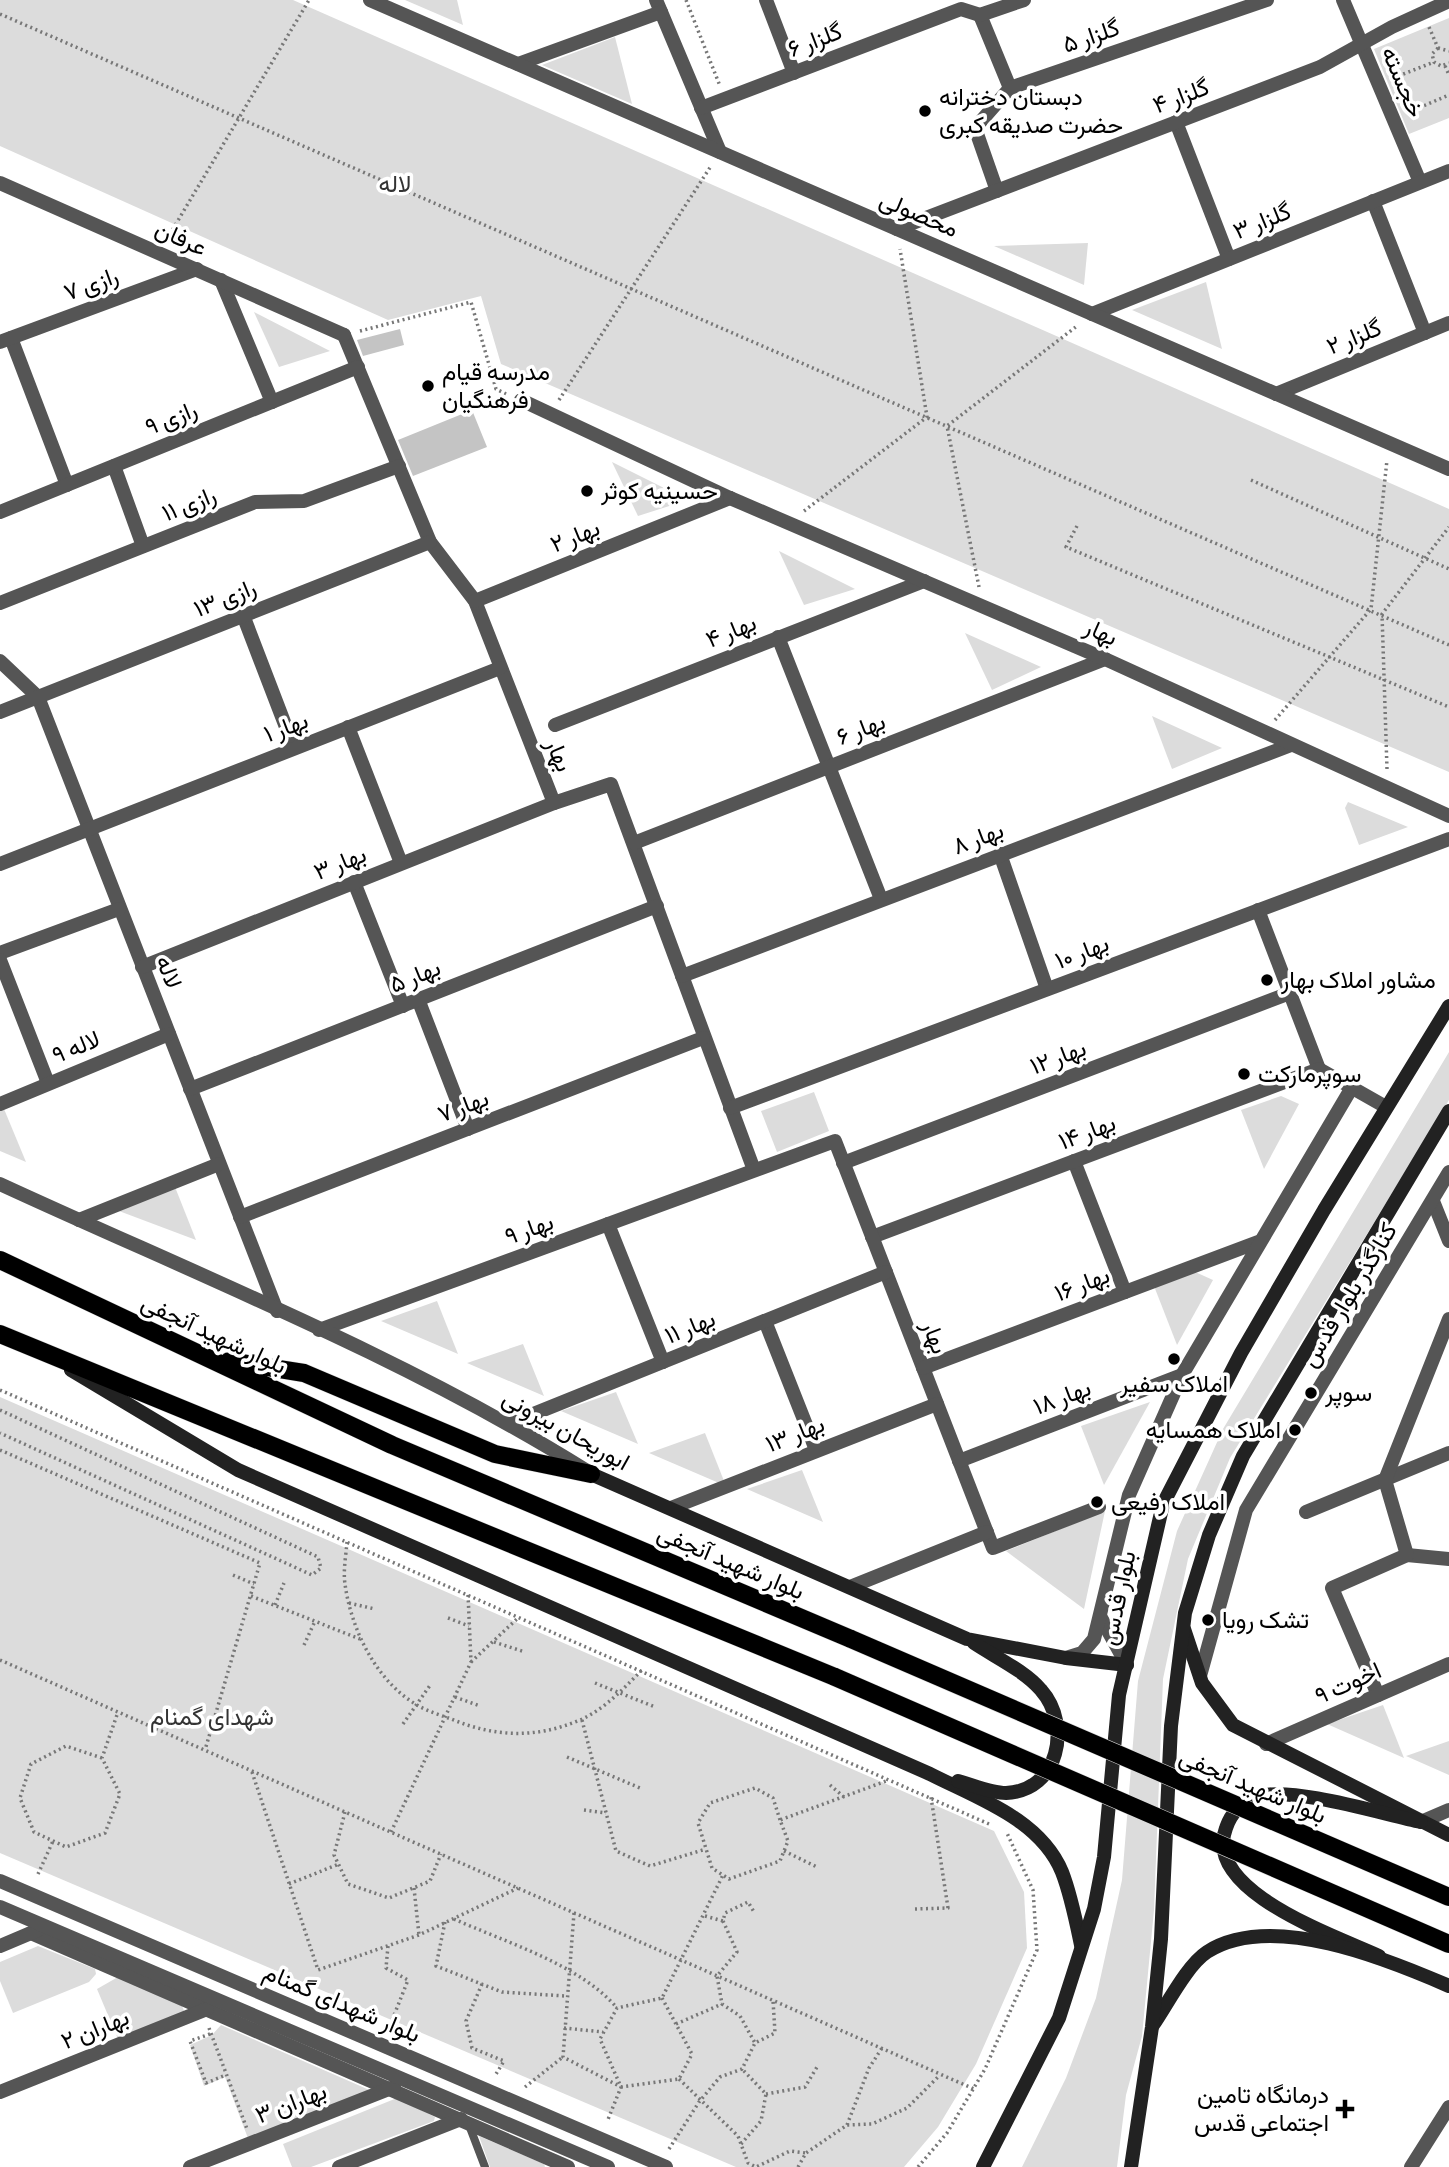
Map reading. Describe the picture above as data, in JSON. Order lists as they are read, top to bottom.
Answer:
{
  "streets": {
    "main road": ["بلوار شهید آنجفی", "ابوریحان بیرونی", "بلوار قدس"],
    "street": [
      "گلزار ۵",
      "گلزار ۶",
      "خجسته",
      "گلزار ۴",
      "محصولی",
      "گلزار ۳",
      "عرفان",
      "رازی ۷",
      "گلزار ۲",
      "رازی ۹",
      "رازی ۱۱",
      "بهار ۲",
      "رازی ۱۳",
      "بهار ۴",
      "بهار",
      "بهار ۱",
      "بهار ۶",
      "بهار ۸",
      "بهار ۳",
      "بهار ۱۰",
      "لاله",
      "بهار ۵",
      "لاله ۹",
      "بهار ۱۲",
      "بهار ۷",
      "بهار ۱۴",
      "بهار ۹",
      "بهار ۱۶",
      "کنارگذر بلوار قدس",
      "بهار ۱۱",
      "بهار ۱۸",
      "بهار ۱۳",
      "اخوت ۹",
      "بلوار شهدای گمنام",
      "بهاران ۲",
      "بهاران ۳"
    ]
  },
  "crossings": [
    ["خجسته", "گلزار ۴"],
    ["خجسته", "گلزار ۳"],
    ["گلزار ۴", "محصولی"],
    ["محصولی", "گلزار ۳"],
    ["محصولی", "گلزار ۲"],
    ["عرفان", "رازی ۷"],
    ["عرفان", "بهار"],
    ["رازی ۹", "بهار"],
    ["رازی ۱۱", "بهار"],
    ["بهار ۲", "بهار"],
    ["رازی ۱۳", "بهار"],
    ["رازی ۱۳", "لاله"],
    ["بهار ۴", "بهار"],
    ["بهار", "بهار ۱"],
    ["بهار", "بهار ۶"],
    ["بهار", "بهار ۸"],
    ["بهار", "بهار ۳"],
    ["بهار", "بهار ۱۰"],
    ["بهار", "بهار ۵"],
    ["بهار", "بهار ۱۲"],
    ["بهار", "بهار ۷"],
    ["بهار", "بهار ۱۴"],
    ["بهار", "بهار ۹"],
    ["بهار", "بهار ۱۶"],
    ["بهار", "بهار ۱۱"],
    ["بهار", "بهار ۱۸"],
    ["بهار", "بهار ۱۳"],
    ["بهار ۱", "لاله"],
    ["بهار ۳", "لاله"],
    ["لاله", "بهار ۵"],
    ["لاله", "لاله ۹"],
    ["لاله", "بهار ۷"],
    ["لاله", "ابوریحان بیرونی"],
    ["بهار ۹", "ابوریحان بیرونی"],
    ["کنارگذر بلوار قدس", "بلوار شهید آنجفی"],
    ["بهار ۱۱", "ابوریحان بیرونی"],
    ["بلوار شهید آنجفی", "اخوت ۹"],
    ["ابوریحان بیرونی", "بهار ۱۳"],
    ["ابوریحان بیرونی", "بلوار قدس"],
    ["بلوار شهدای گمنام", "بهاران ۳"]
  ],
  "parks": ["لاله", "شهدای گمنام"],
  "places": {
    "other": [
      "دبستان دخترانه حضرت صدیقه کبری",
      "مدرسه قیام فرهنگیان",
      "حسینیه کوثر",
      "مشاور املاک بهار",
      "سوپرمارکت",
      "املاک سفیر",
      "سوپر",
      "املاک همسایه",
      "املاک رفیعی",
      "تشک رویا"
    ],
    "health": ["درمانگاه تامین اجتماعی قدس"]
  }
}
